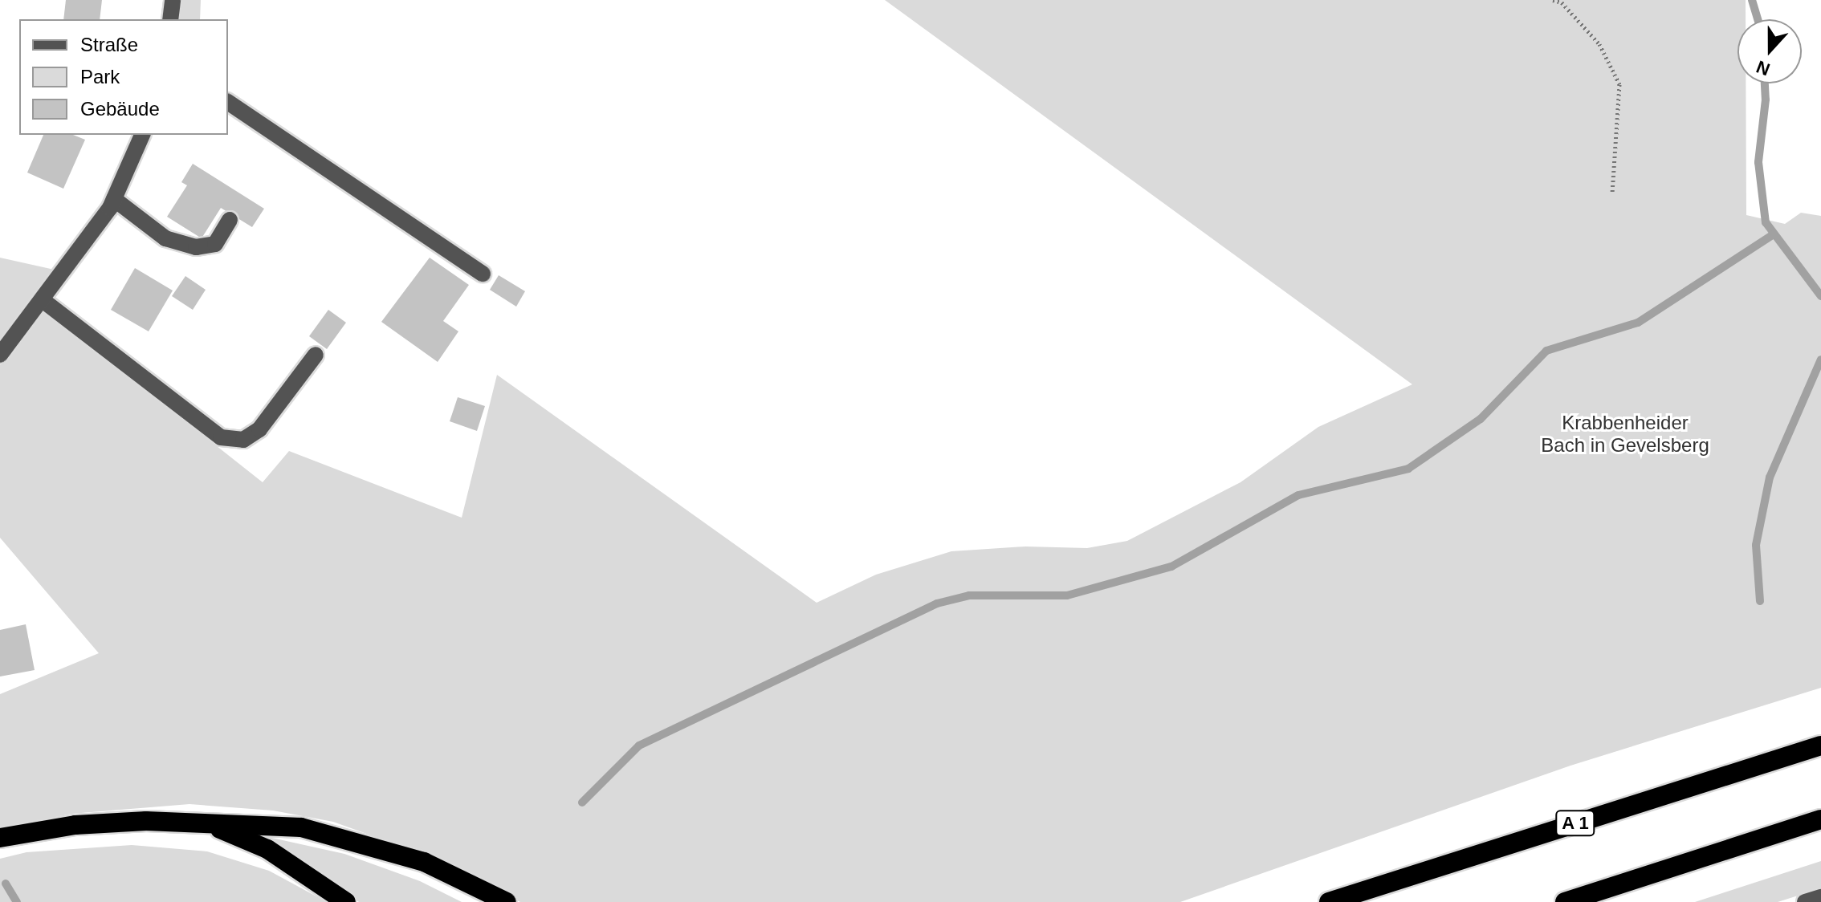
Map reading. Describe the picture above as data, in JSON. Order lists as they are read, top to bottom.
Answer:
{
  "streets": {
    "highway": ["A 1"]
  },
  "parks": ["Krabbenheider Bach in Gevelsberg"],
  "legend": ["Straße", "Park", "Gebäude"],
  "north": "bottom"
}
